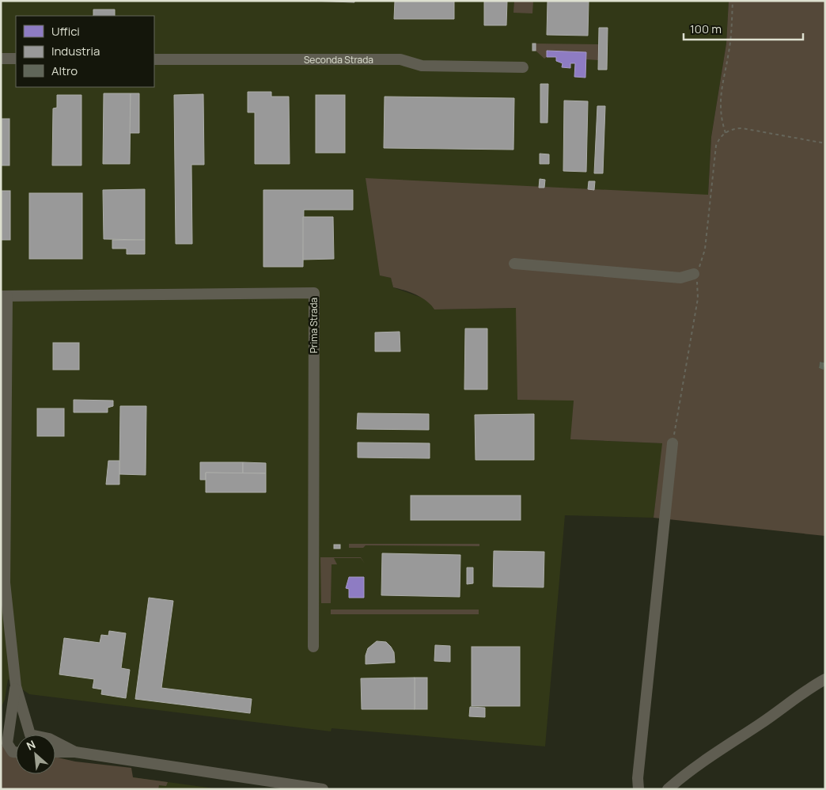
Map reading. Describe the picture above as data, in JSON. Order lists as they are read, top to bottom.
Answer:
{
  "streets": {
    "street": ["Seconda Strada", "Prima Strada"]
  },
  "legend": ["Uffici", "Industria", "Altro"],
  "scale_bar": "100 m",
  "north": "top left"
}
